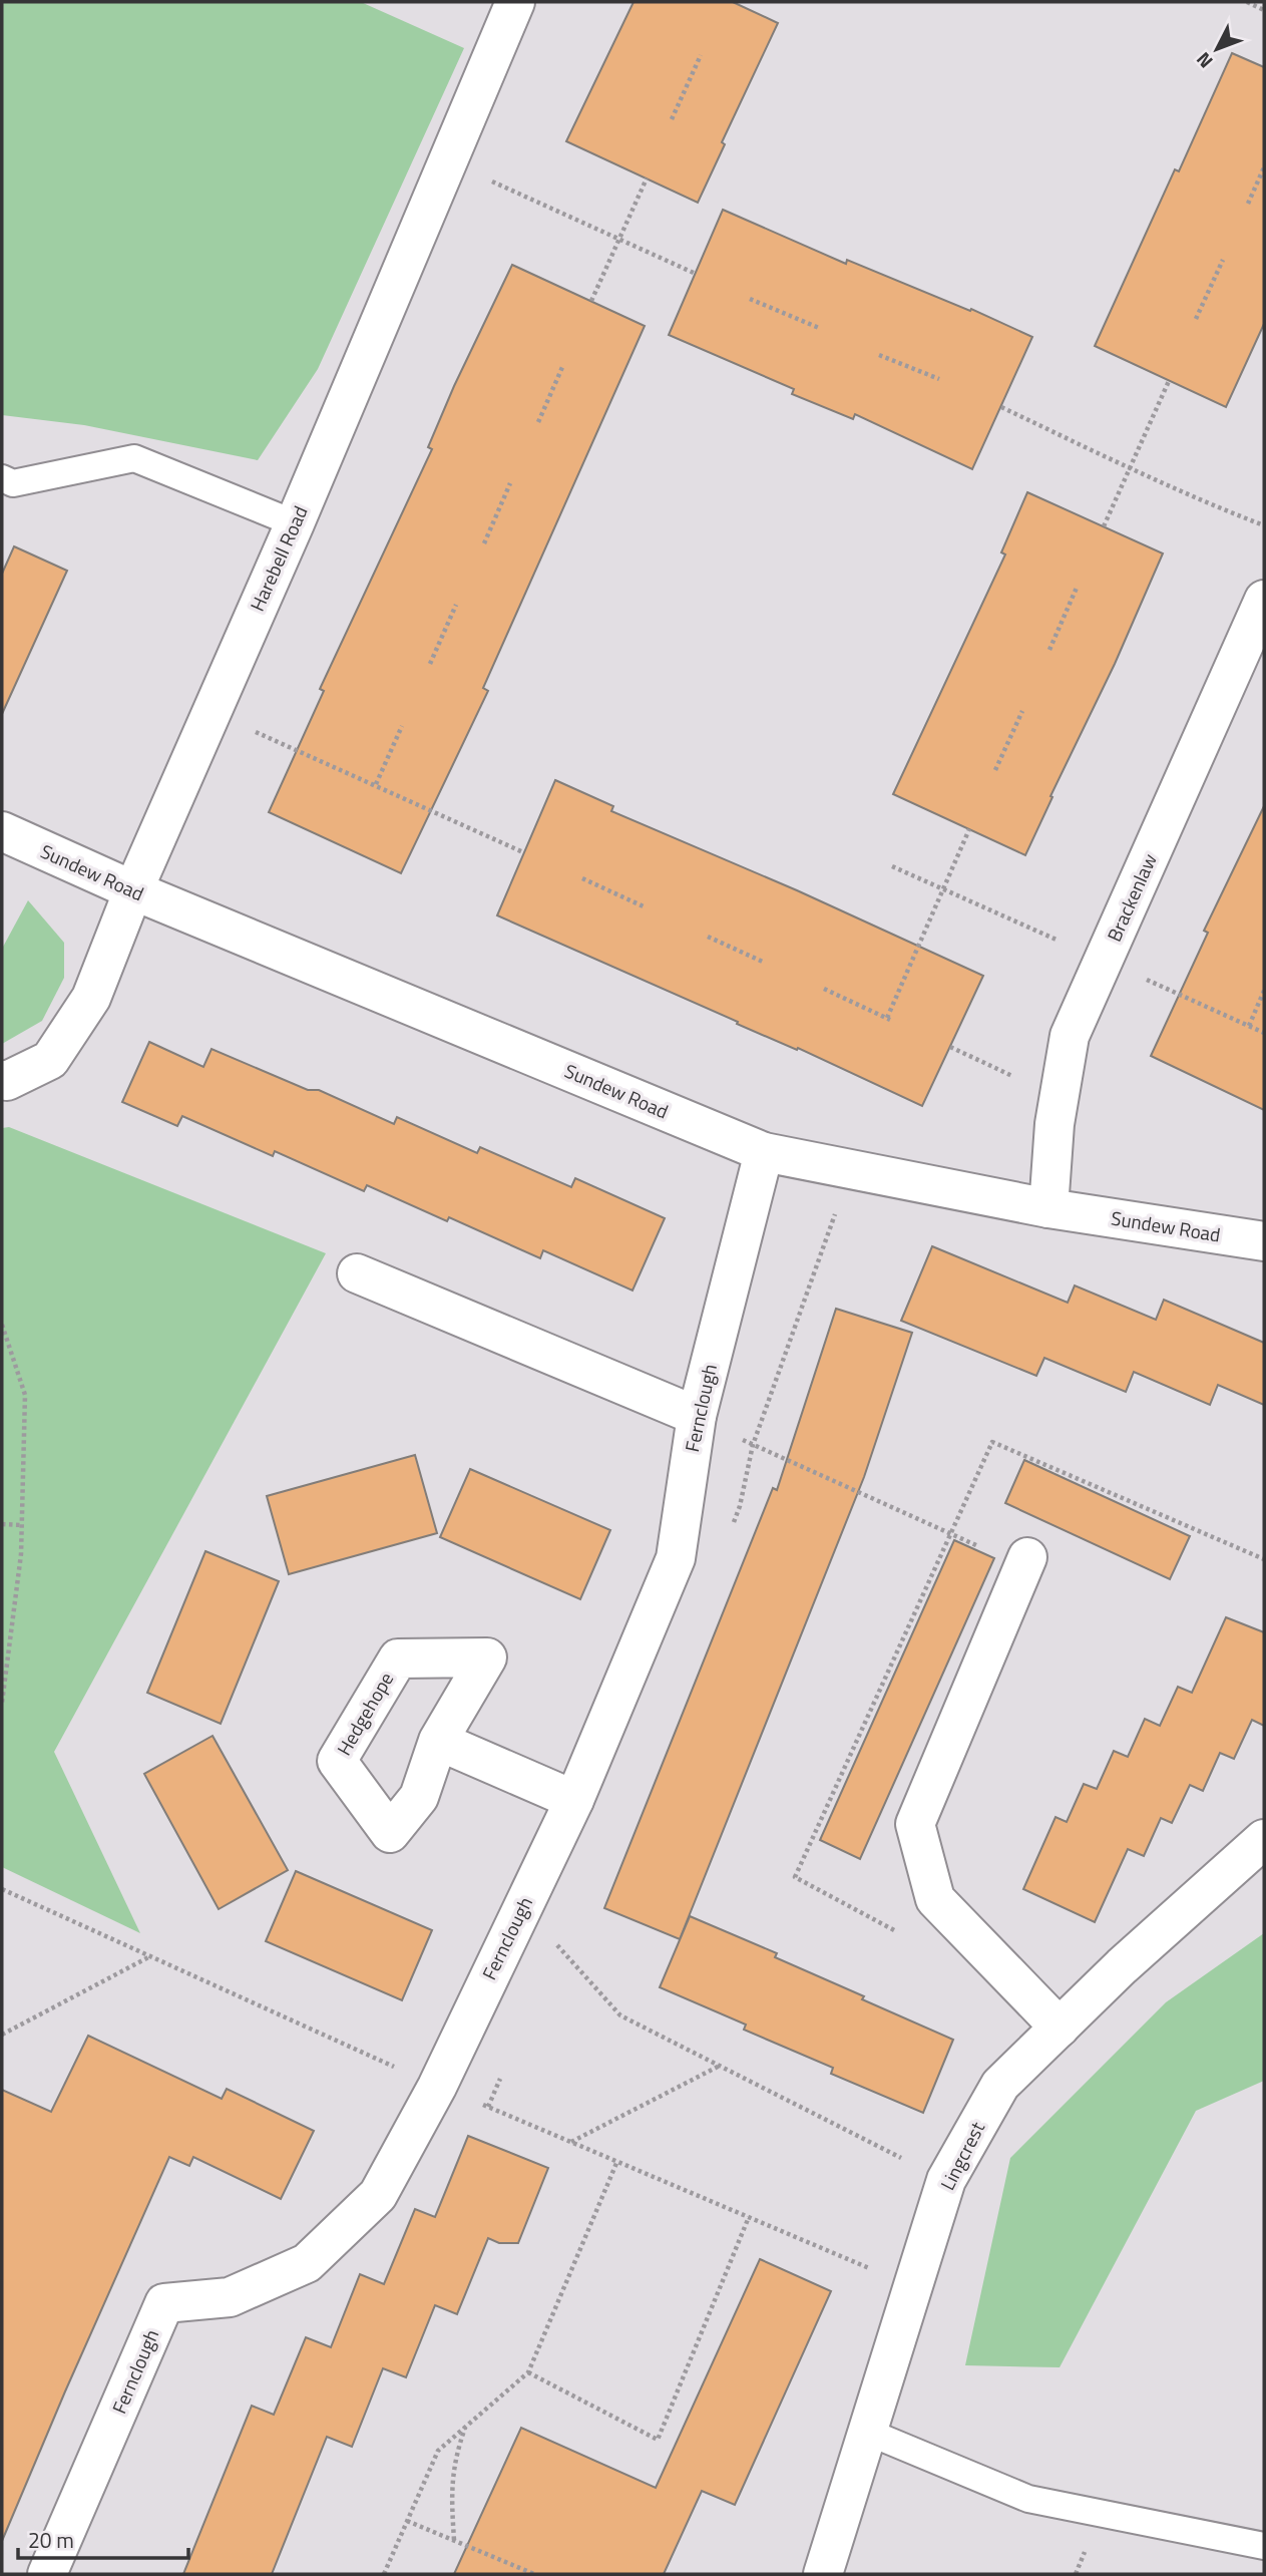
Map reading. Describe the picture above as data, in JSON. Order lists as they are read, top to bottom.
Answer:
{
  "streets": {
    "street": [
      "Harebell Road",
      "Sundew Road",
      "Brackenlaw",
      "Fernclough",
      "Hedgehope",
      "Lingcrest"
    ]
  },
  "crossings": [
    ["Harebell Road", "Sundew Road"],
    ["Sundew Road", "Brackenlaw"],
    ["Sundew Road", "Fernclough"]
  ],
  "scale_bar": "20 m",
  "north": "bottom left"
}
